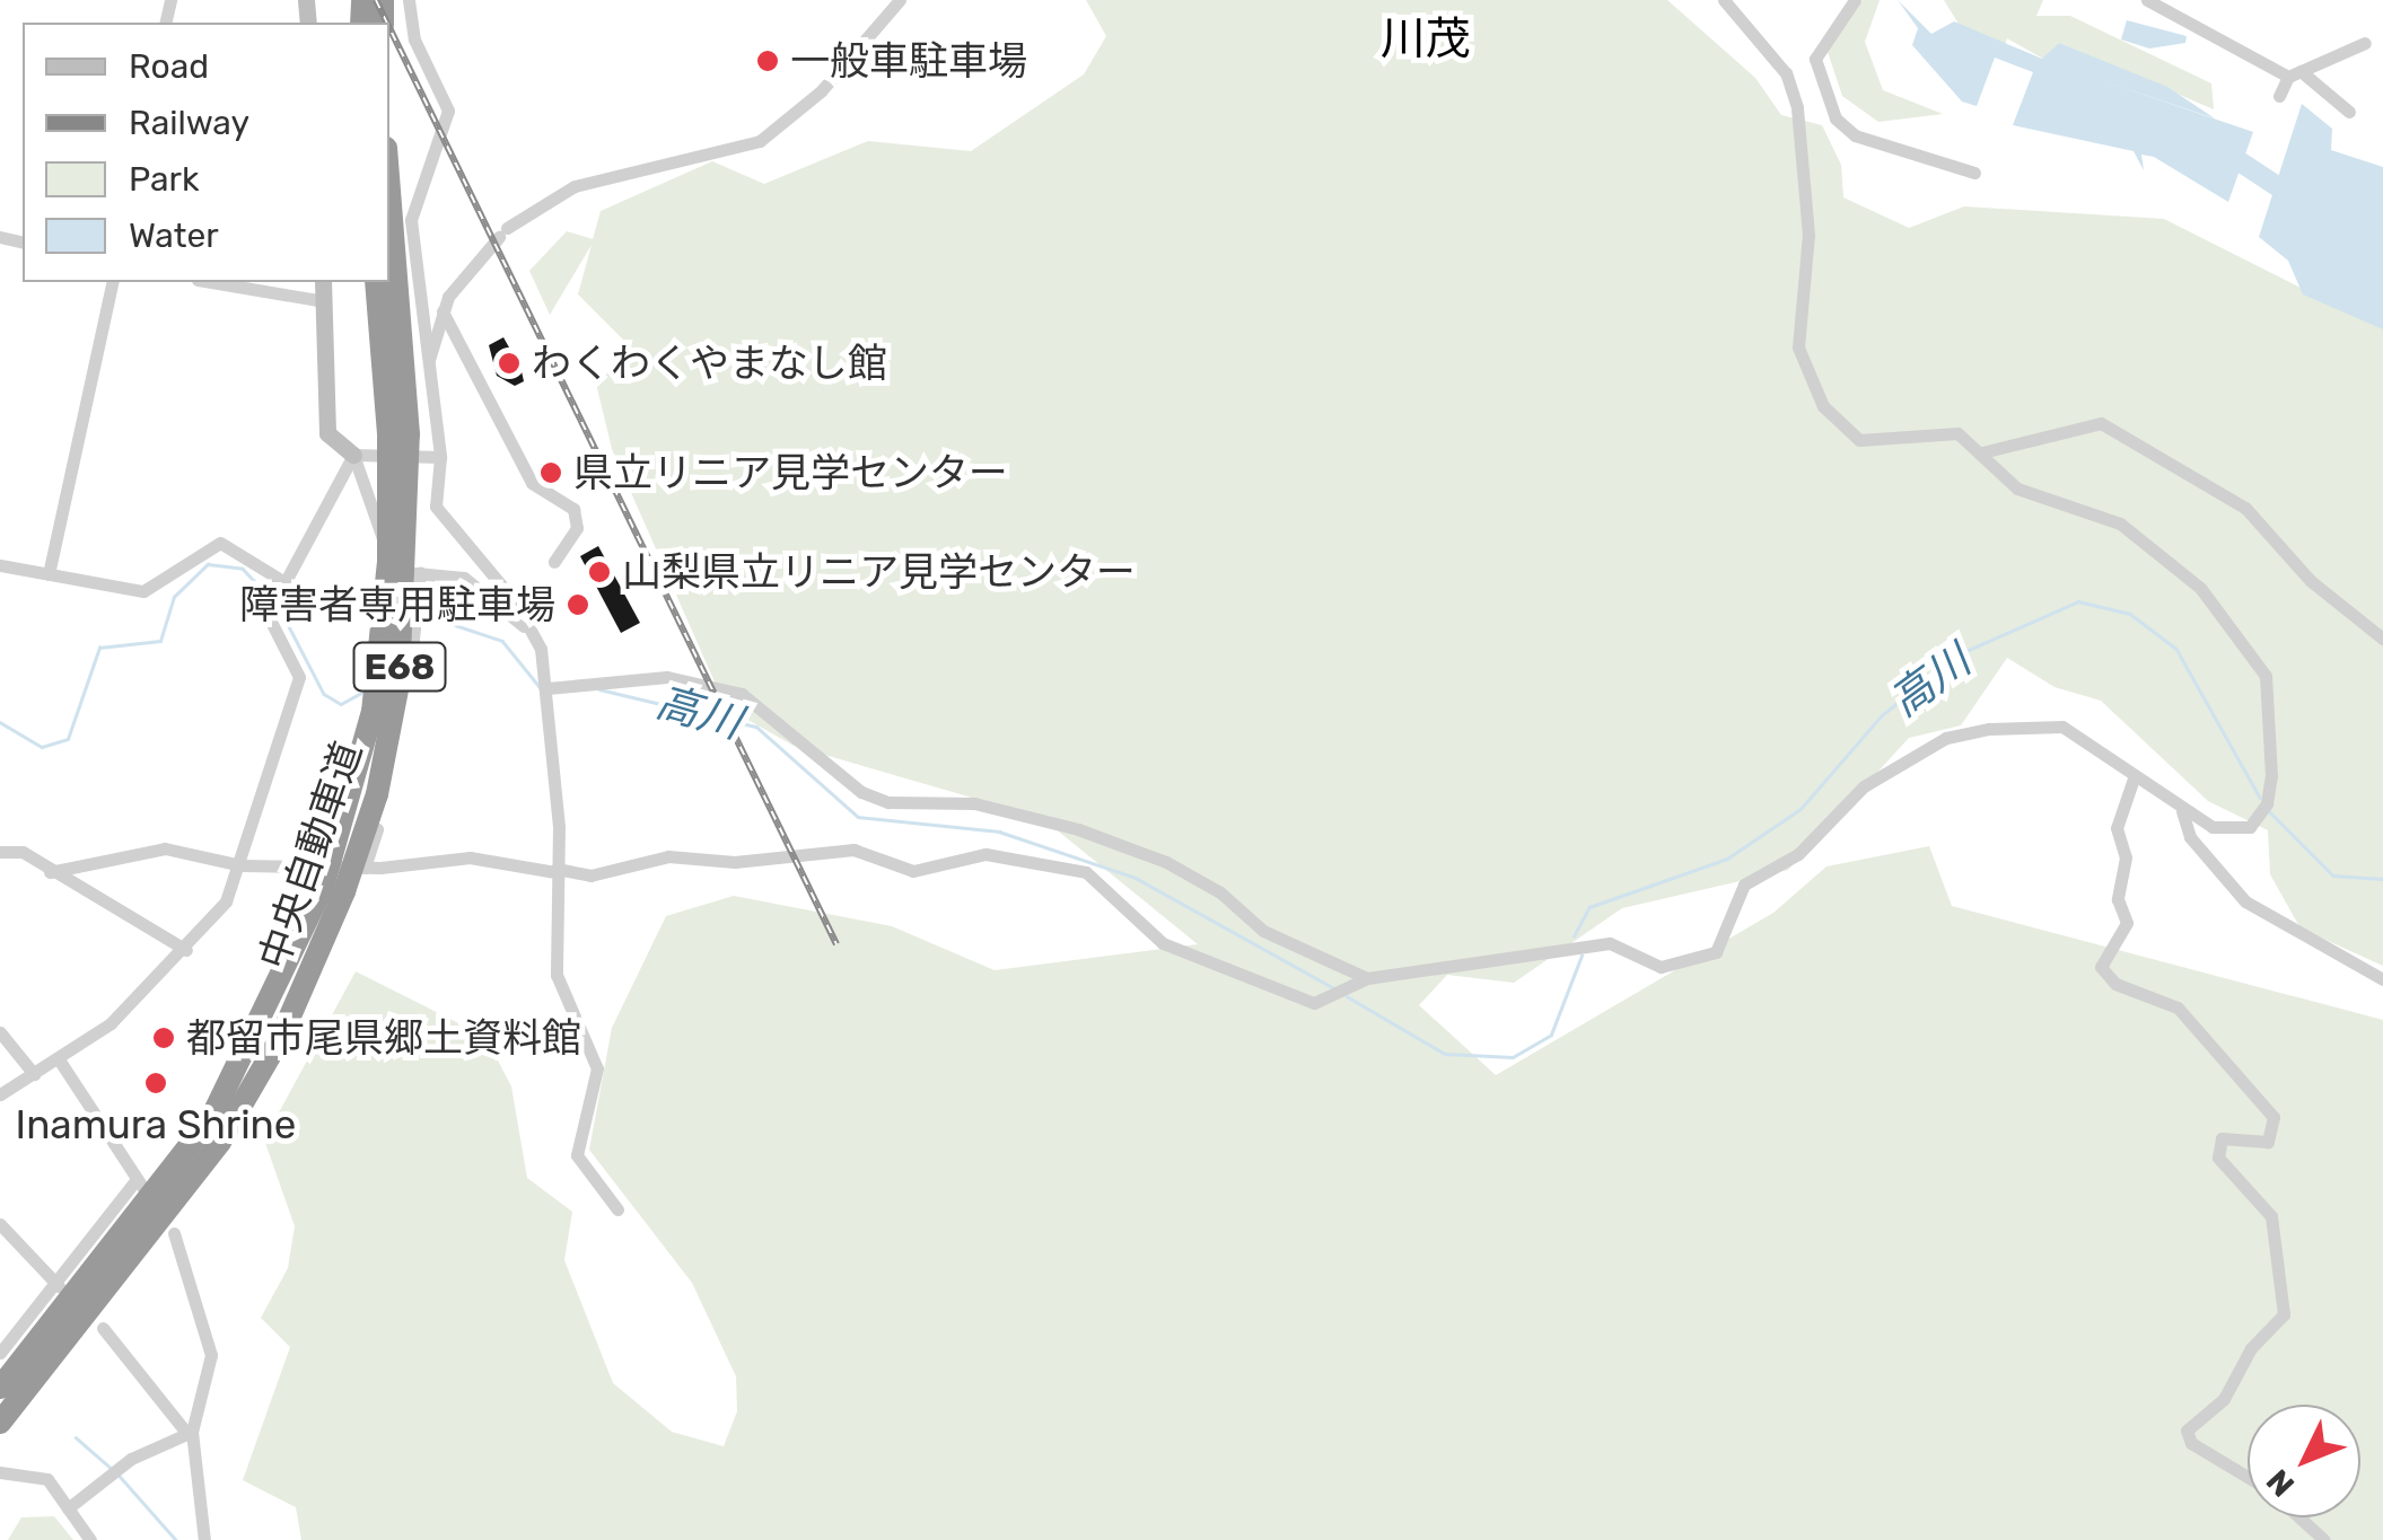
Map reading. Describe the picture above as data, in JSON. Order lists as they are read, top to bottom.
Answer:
{
  "streets": {
    "highway": ["E68", "中央自動車道"]
  },
  "districts": ["川茂"],
  "water": ["高川"],
  "places": [
    "一般車駐車場",
    "わくわくやまなし館",
    "県立リニア見学センター",
    "山梨県立リニア見学センター",
    "障害者専用駐車場",
    "都留市尾県郷土資料館",
    "Inamura Shrine"
  ],
  "legend": [
    "Road",
    "Railway",
    "Park",
    "Water"
  ],
  "north": "bottom left"
}
